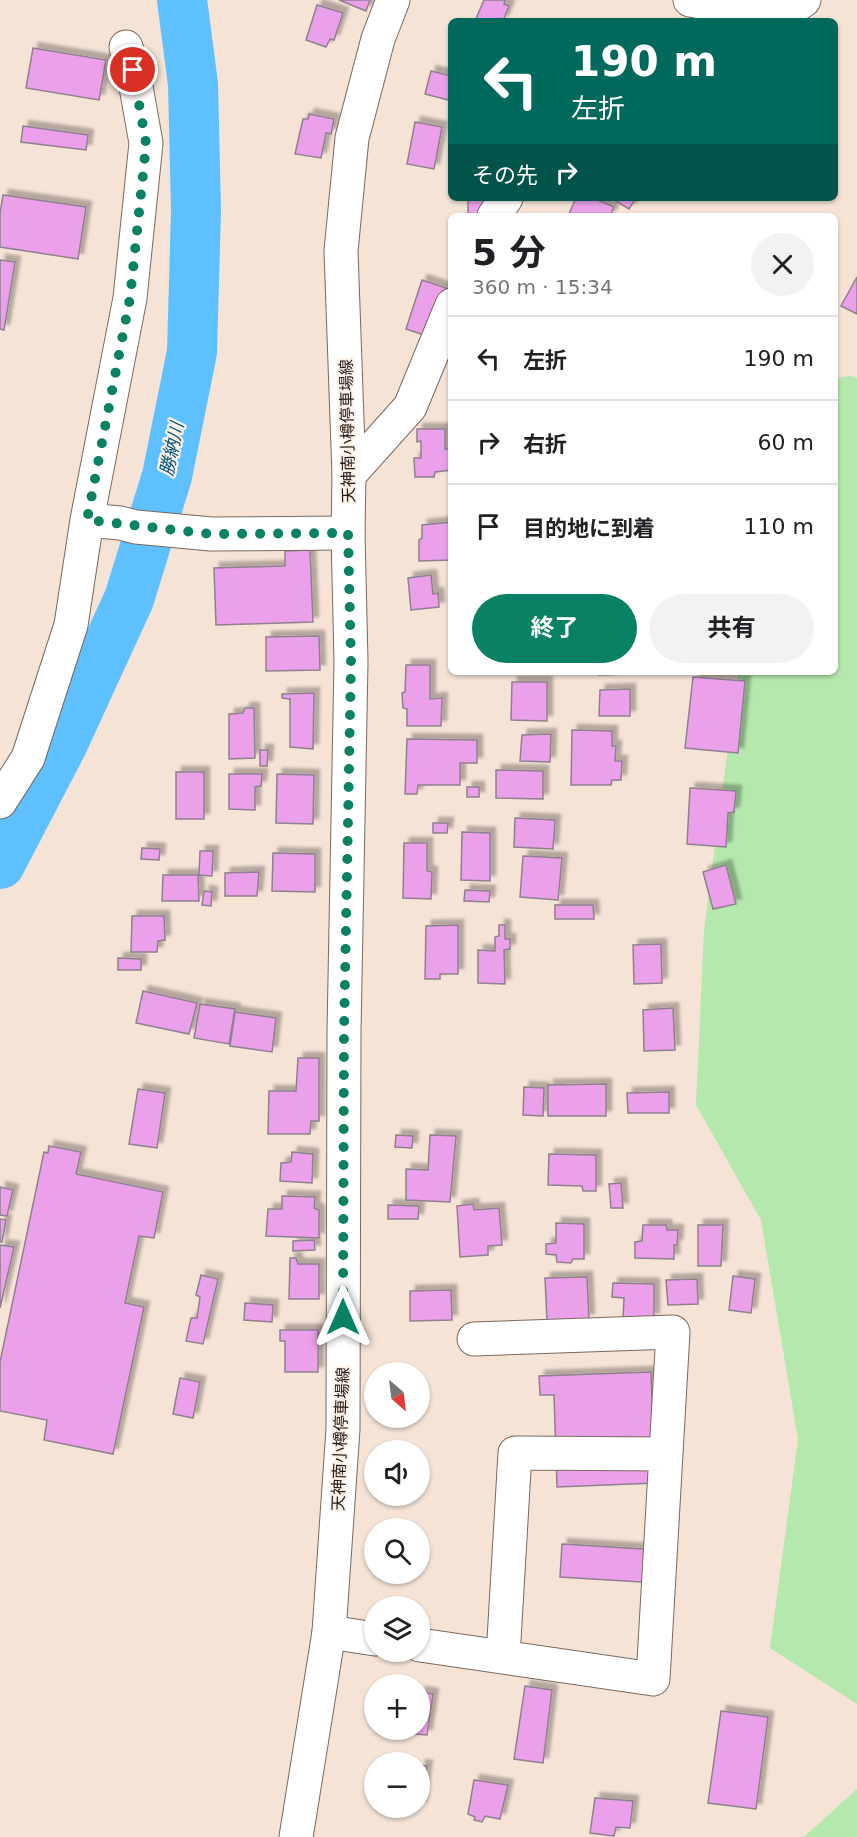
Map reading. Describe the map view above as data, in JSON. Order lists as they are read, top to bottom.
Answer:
{
  "streets": {
    "street": ["天神南小樽停車場線"]
  },
  "water": ["勝納川"],
  "north": "bottom right",
  "page": {
    "turn": ["190 m", "左折"],
    "then": "その先",
    "heading": ["5 分", "360 m · 15:34"],
    "list": [
      {
        "name": "左折",
        "value": "190 m"
      },
      {
        "name": "右折",
        "value": "60 m"
      },
      {
        "name": "目的地に到着",
        "value": "110 m"
      }
    ],
    "buttons": ["終了", "共有"],
    "map_buttons": ["+", "−"]
  }
}
